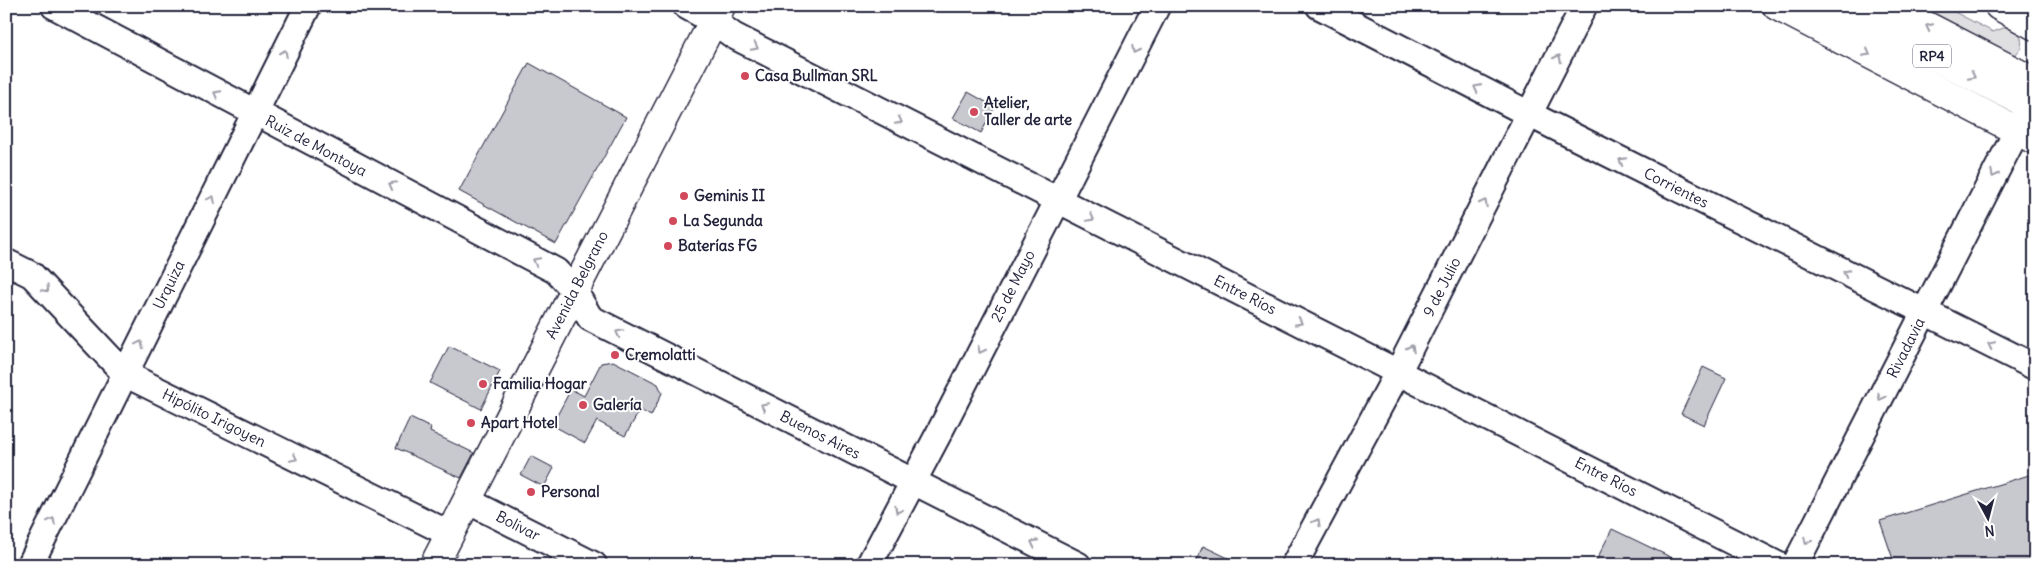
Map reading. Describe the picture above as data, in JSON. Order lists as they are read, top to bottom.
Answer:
{
  "streets": {
    "main road": ["RP4", "Avenida Belgrano"],
    "street": [
      "Ruiz de Montoya",
      "Corrientes",
      "Urquiza",
      "25 de Mayo",
      "9 de Julio",
      "Entre Ríos",
      "Rivadavia",
      "Hipólito Irigoyen",
      "Buenos Aires",
      "Bolivar"
    ]
  },
  "crossings": [
    ["RP4", "Rivadavia"],
    ["Ruiz de Montoya", "Urquiza"],
    ["Ruiz de Montoya", "Avenida Belgrano"],
    ["Ruiz de Montoya", "Buenos Aires"],
    ["Corrientes", "9 de Julio"],
    ["Corrientes", "Rivadavia"],
    ["Urquiza", "Hipólito Irigoyen"],
    ["Avenida Belgrano", "Entre Ríos"],
    ["Avenida Belgrano", "Hipólito Irigoyen"],
    ["Avenida Belgrano", "Buenos Aires"],
    ["Avenida Belgrano", "Bolivar"],
    ["25 de Mayo", "Entre Ríos"],
    ["25 de Mayo", "Buenos Aires"],
    ["9 de Julio", "Entre Ríos"]
  ],
  "one_way": [
    "Ruiz de Montoya",
    "Corrientes",
    "Urquiza",
    "25 de Mayo",
    "9 de Julio",
    "Entre Ríos",
    "Rivadavia",
    "Hipólito Irigoyen",
    "Buenos Aires"
  ],
  "places": [
    "Casa Bullman SRL",
    "Atelier, Taller de arte",
    "Geminis II",
    "La Segunda",
    "Baterías FG",
    "Cremolatti",
    "Familia Hogar",
    "Galería",
    "Apart Hotel",
    "Personal"
  ],
  "north": "bottom"
}
